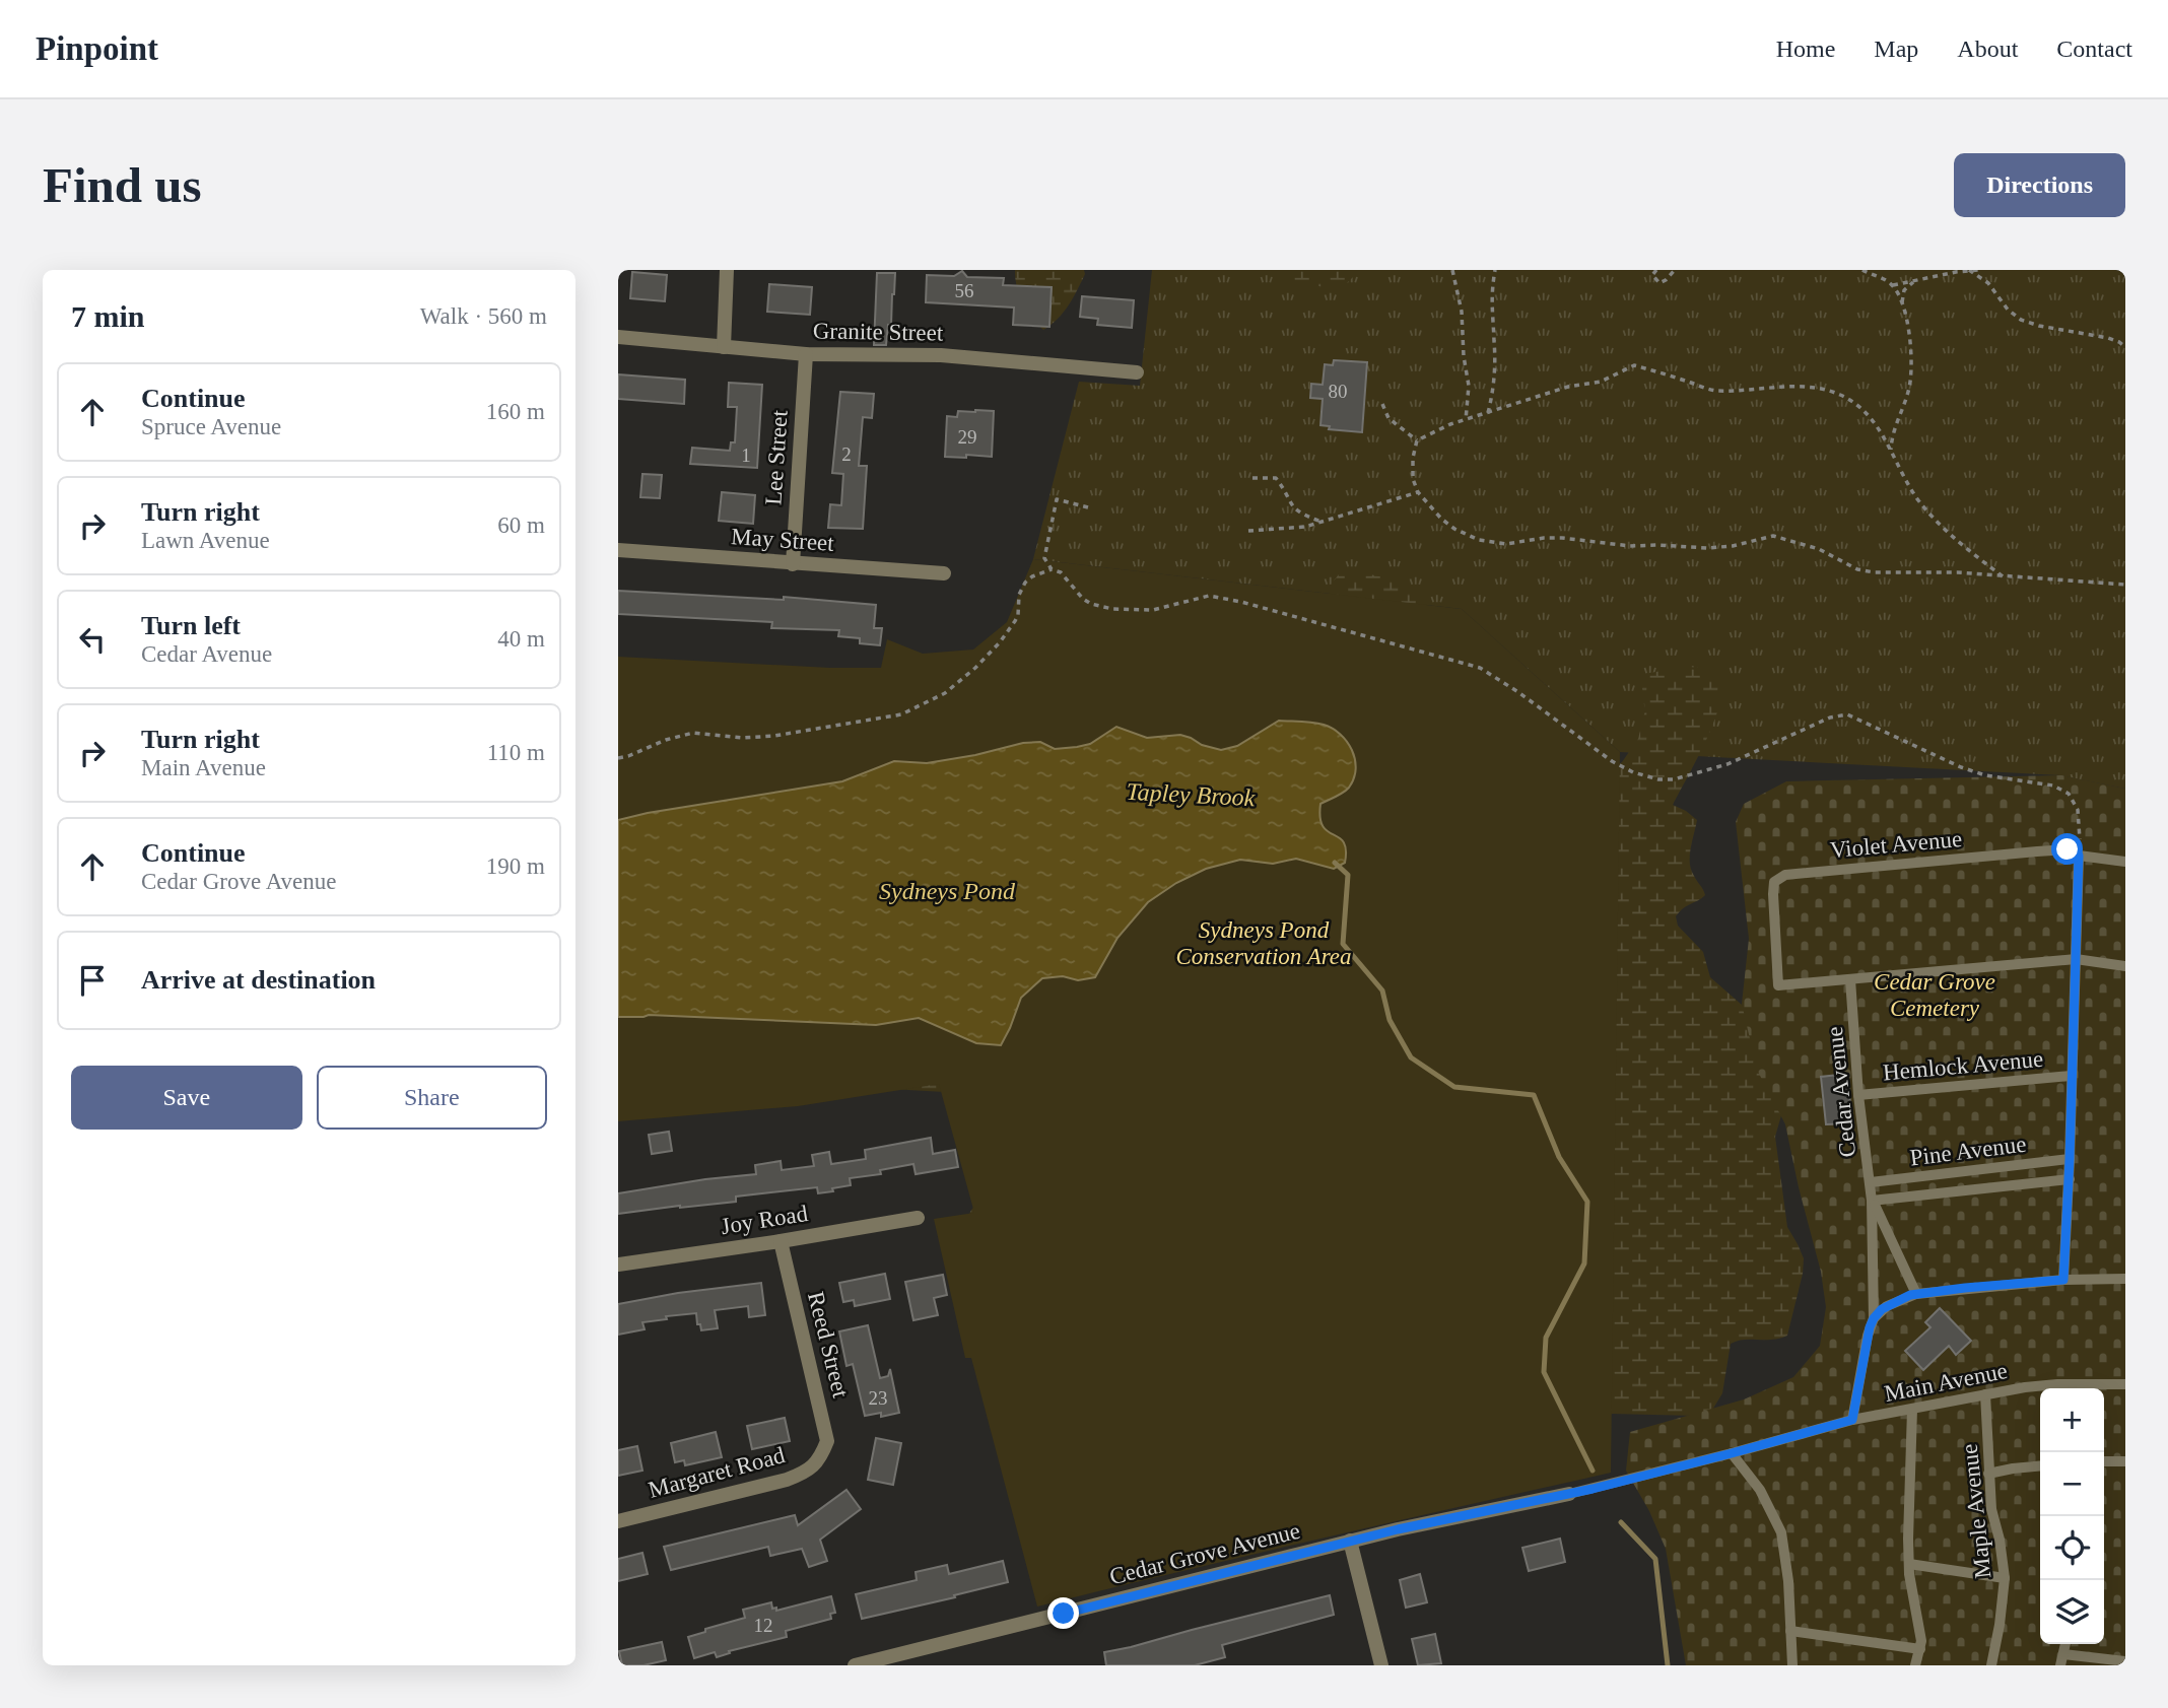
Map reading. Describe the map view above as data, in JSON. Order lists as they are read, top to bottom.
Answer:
{
  "streets": {
    "street": [
      "Granite Street",
      "Lee Street",
      "May Street",
      "Joy Road",
      "Reed Street",
      "Margaret Road",
      "Cedar Grove Avenue"
    ],
    "lane": [
      "Violet Avenue",
      "Hemlock Avenue",
      "Cedar Avenue",
      "Pine Avenue",
      "Main Avenue",
      "Maple Avenue"
    ]
  },
  "crossings": [
    ["Granite Street", "Lee Street"],
    ["Lee Street", "May Street"],
    ["Violet Avenue", "Cedar Avenue"],
    ["Hemlock Avenue", "Cedar Avenue"],
    ["Cedar Avenue", "Pine Avenue"],
    ["Cedar Avenue", "Main Avenue"],
    ["Joy Road", "Reed Street"],
    ["Reed Street", "Margaret Road"],
    ["Main Avenue", "Maple Avenue"],
    ["Main Avenue", "Cedar Grove Avenue"]
  ],
  "water": ["Tapley Brook", "Sydneys Pond"],
  "parks": ["Sydneys Pond Conservation Area", "Cedar Grove Cemetery"],
  "house_numbers": [
    "56",
    "80",
    "29",
    "2",
    "1",
    "23",
    "12"
  ],
  "page": {
    "header": "Pinpoint",
    "nav": [
      "Home",
      "Map",
      "About",
      "Contact"
    ],
    "buttons": [
      "Directions",
      ["Save", "Share"]
    ],
    "title": "Find us",
    "heading": ["7 min", "Walk · 560 m"],
    "list": [
      ["Continue", "Spruce Avenue", "160 m"],
      ["Turn right", "Lawn Avenue", "60 m"],
      ["Turn left", "Cedar Avenue", "40 m"],
      ["Turn right", "Main Avenue", "110 m"],
      ["Continue", "Cedar Grove Avenue", "190 m"],
      "Arrive at destination"
    ],
    "map_buttons": ["+", "−"]
  }
}
